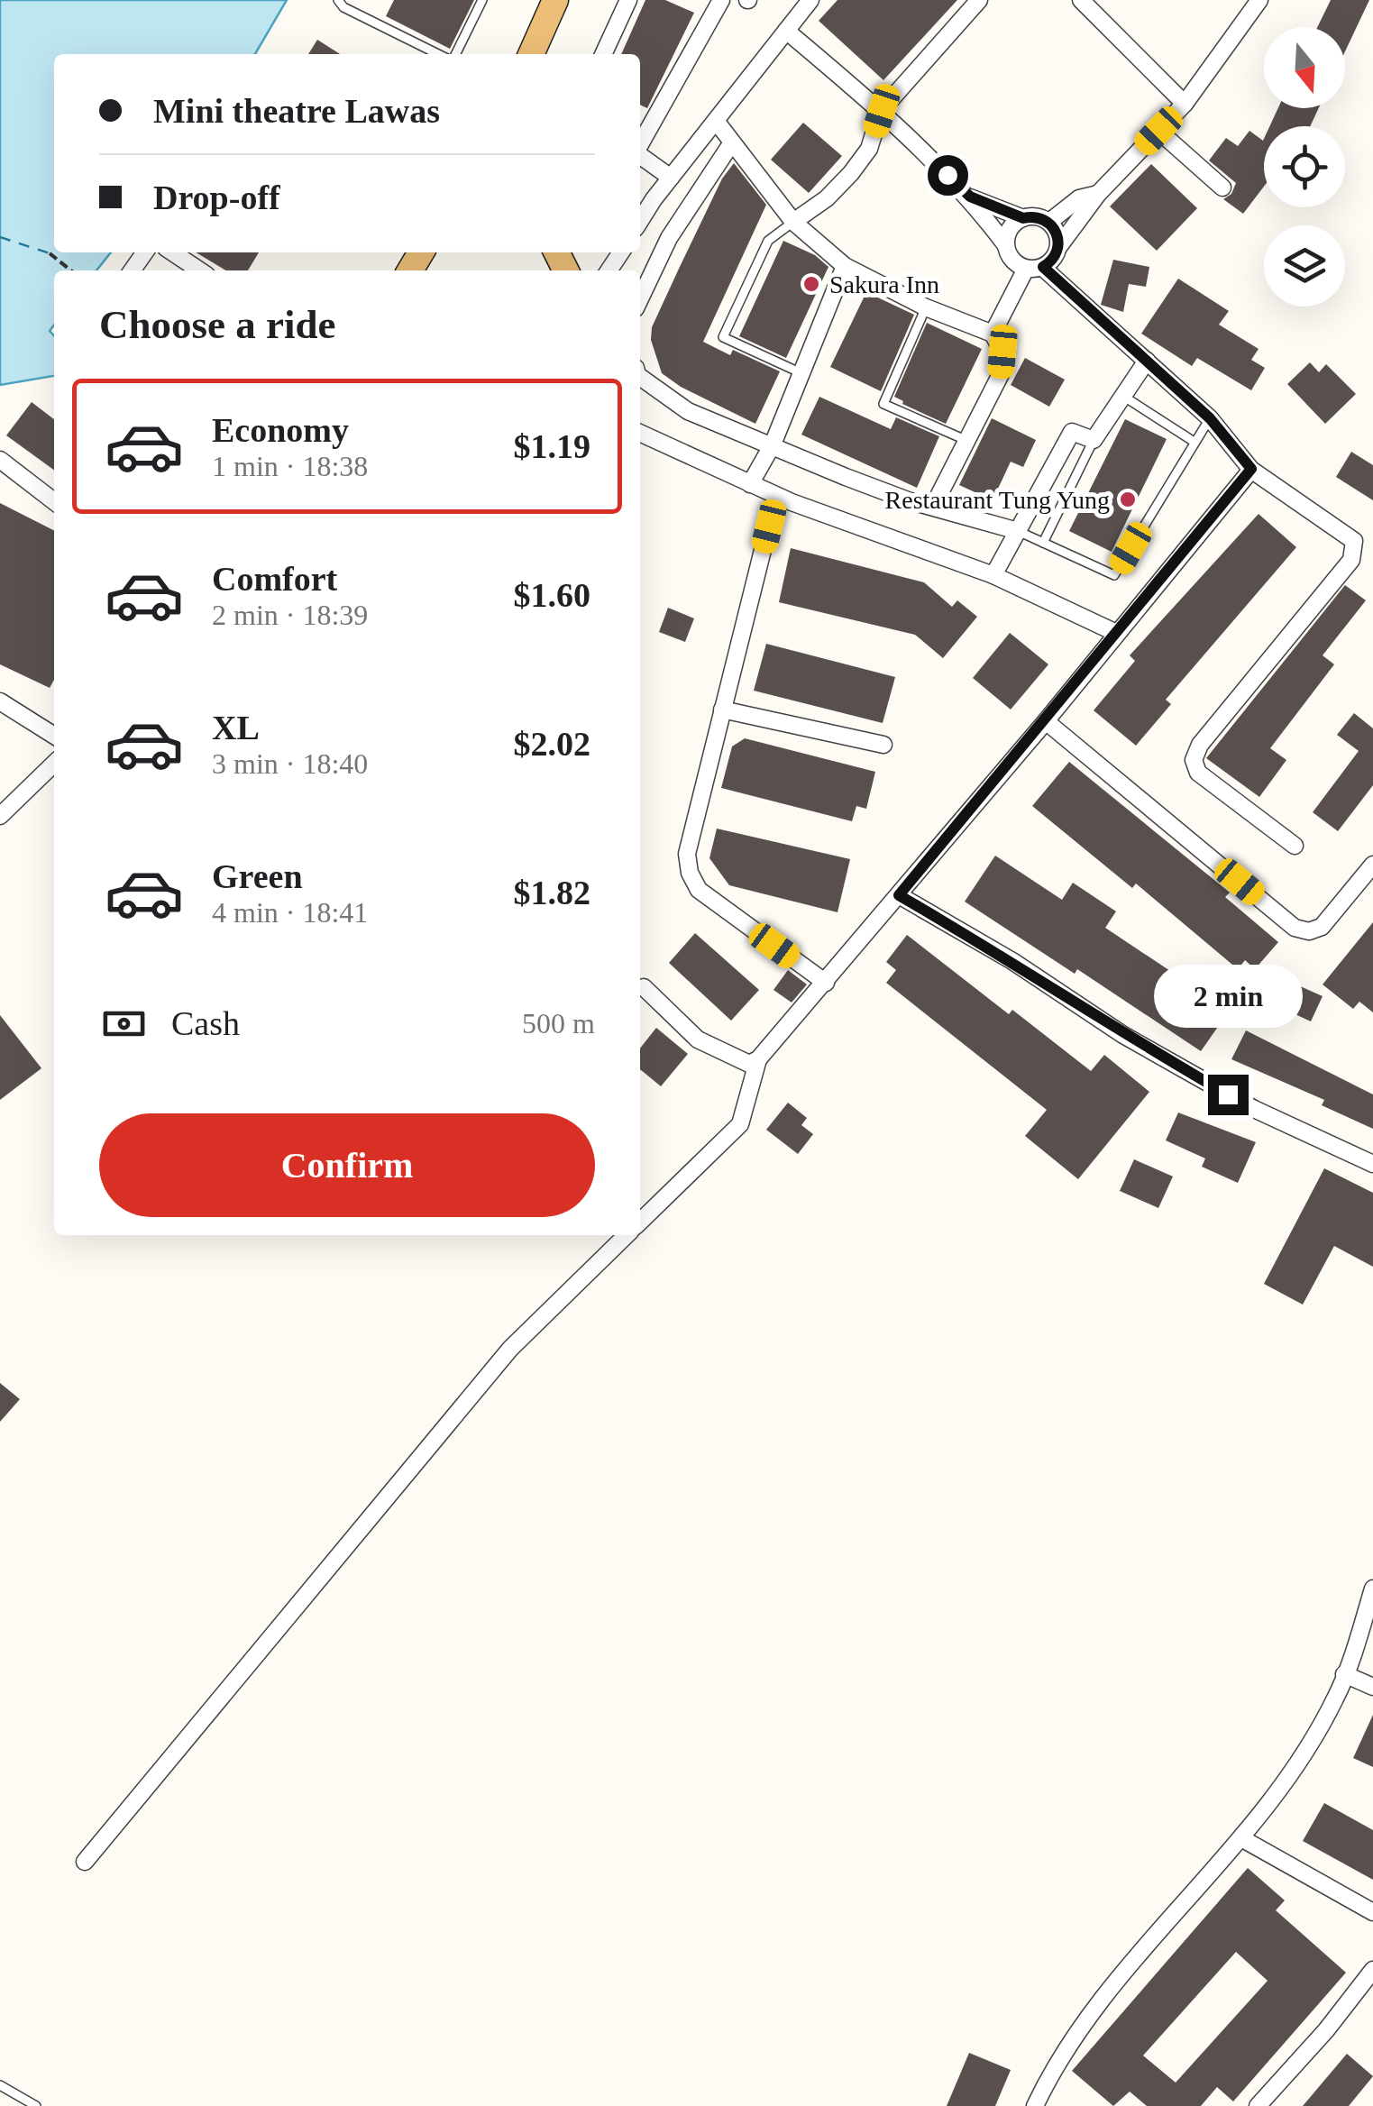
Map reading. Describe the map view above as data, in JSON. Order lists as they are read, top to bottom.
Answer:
{
  "places": ["Sakura Inn", "Restaurant Tung Yung"],
  "north": "bottom",
  "page": {
    "banner": ["Mini theatre Lawas", "Drop-off"],
    "heading": "Choose a ride",
    "list": [
      {
        "name": "Economy",
        "note": "1 min · 18:38",
        "value": "$1.19"
      },
      {
        "name": "Comfort",
        "note": "2 min · 18:39",
        "value": "$1.60"
      },
      {
        "name": "XL",
        "note": "3 min · 18:40",
        "value": "$2.02"
      },
      {
        "name": "Green",
        "note": "4 min · 18:41",
        "value": "$1.82"
      }
    ],
    "bubble": "2 min",
    "pay": ["Cash", "500 m"],
    "buttons": "Confirm"
  }
}
